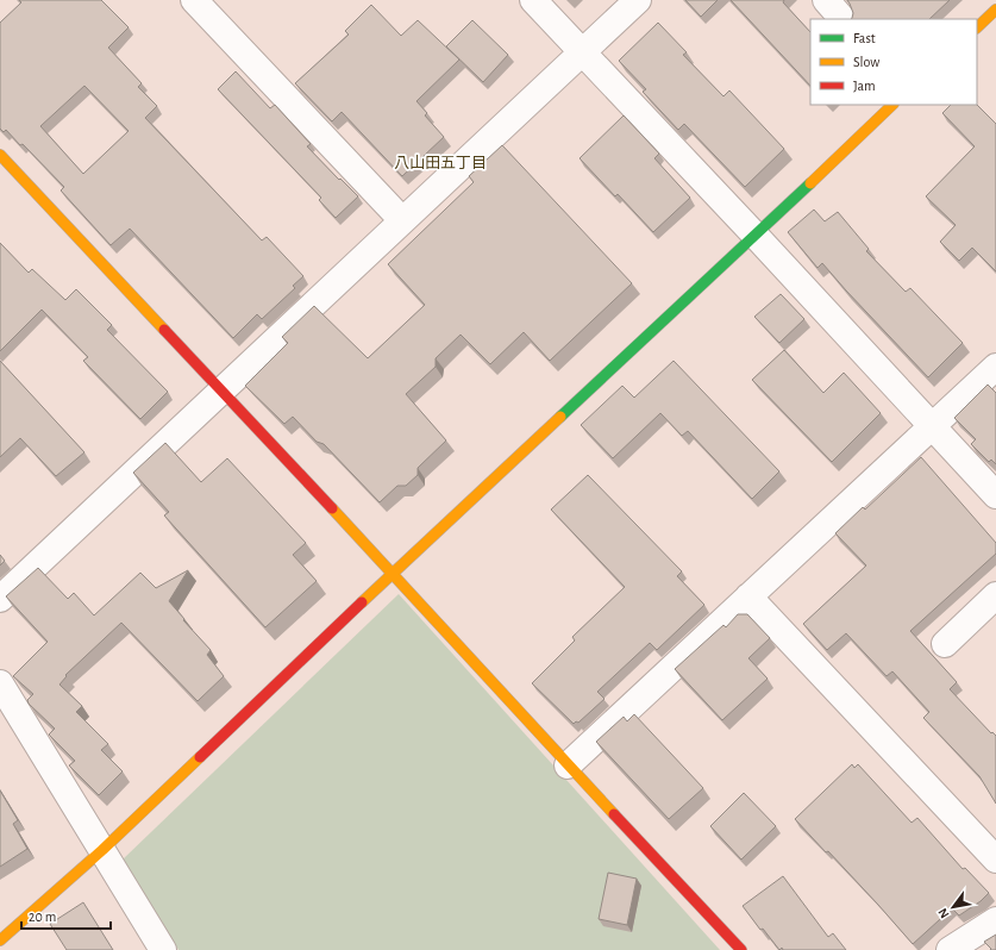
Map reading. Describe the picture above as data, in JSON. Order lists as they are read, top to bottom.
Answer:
{
  "districts": ["八山田五丁目"],
  "legend": ["Fast", "Slow", "Jam"],
  "scale_bar": "20 m",
  "north": "bottom left"
}
